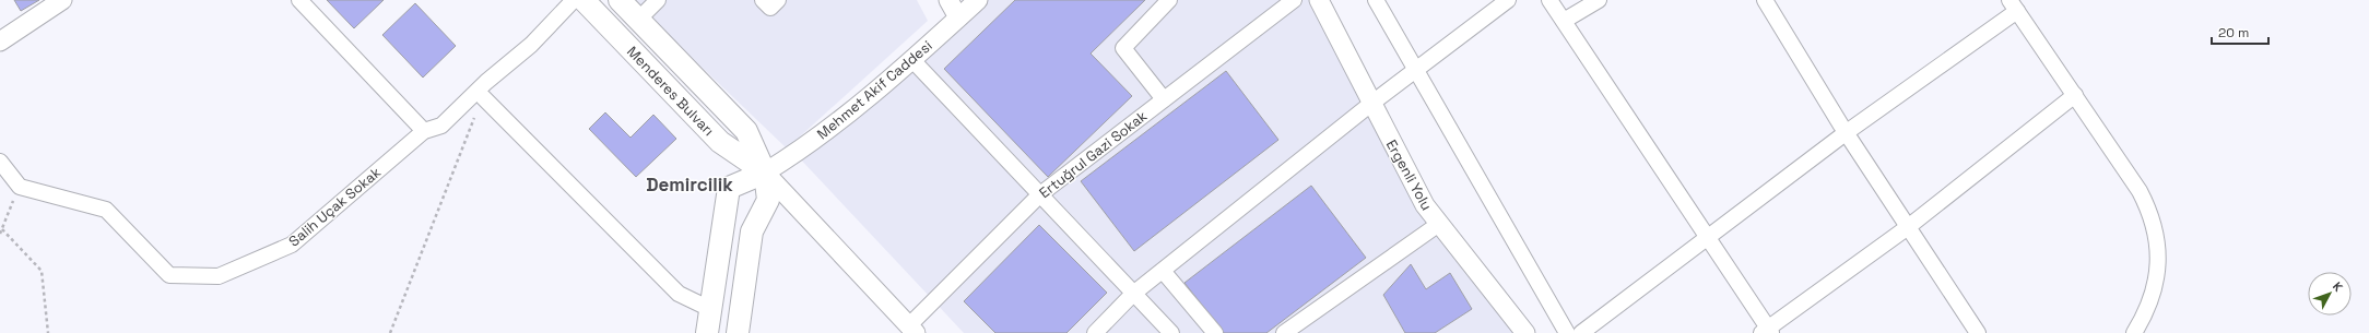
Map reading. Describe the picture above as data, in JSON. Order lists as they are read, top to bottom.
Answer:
{
  "streets": {
    "main road": ["Mehmet Akif Caddesi", "Menderes Bulvarı"],
    "street": ["Ertuğrul Gazi Sokak", "Ergenli Yolu", "Salih Uçak Sokak"]
  },
  "crossings": [
    ["Mehmet Akif Caddesi", "Menderes Bulvarı"],
    ["Menderes Bulvarı", "Ertuğrul Gazi Sokak"]
  ],
  "districts": ["Demircilik"],
  "scale_bar": "20 m",
  "north": "top right"
}
